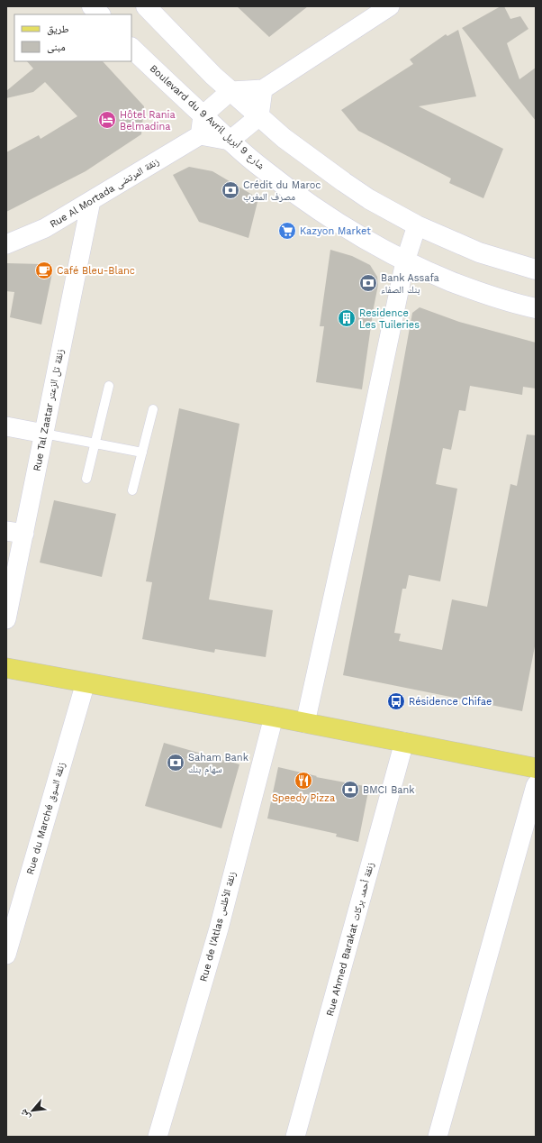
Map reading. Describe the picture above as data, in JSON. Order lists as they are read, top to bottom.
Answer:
{
  "streets": {
    "street": [
      "Boulevard du 9 Avril شارع 9 أبريل",
      "Rue Al Mortada زنقة المرتضى",
      "Rue Tal Zaatar زنقة تل الزعتر",
      "Rue du Marché زنقة السوق",
      "Rue de l'Atlas زنقة الأطلس",
      "Rue Ahmed Barakat زنقة أحمد بركات"
    ]
  },
  "crossings": [
    ["Rue Al Mortada زنقة المرتضى", "Rue Tal Zaatar زنقة تل الزعتر"]
  ],
  "places": {
    "hotel": ["Hôtel Rania Belmadina"],
    "bank": [
      "Crédit du Maroc مصرف المغرب",
      "Bank Assafa بنك الصفاء",
      "Saham Bank سهام بنك",
      "BMCI Bank"
    ],
    "supermarket": ["Kazyon Market"],
    "cafe": ["Café Bleu-Blanc"],
    "building": ["Residence Les Tuileries"],
    "bus stop": ["Résidence Chifae"],
    "restaurant": ["Speedy Pizza"]
  },
  "legend": ["طريق", "مبنى"],
  "north": "bottom left"
}
